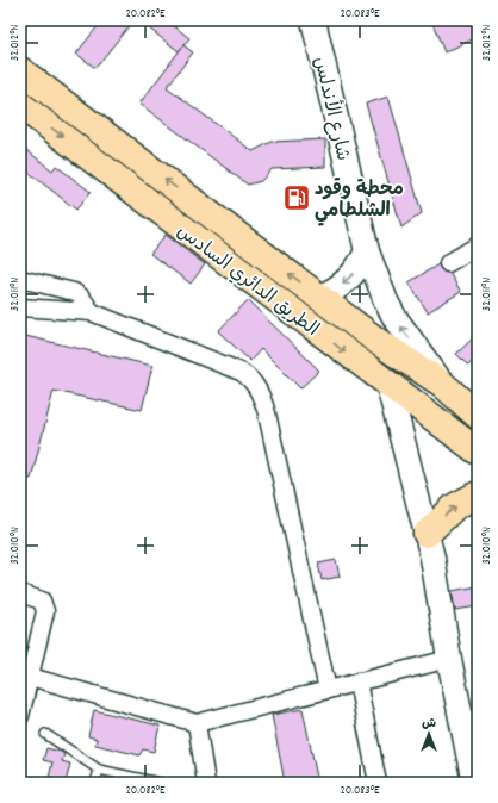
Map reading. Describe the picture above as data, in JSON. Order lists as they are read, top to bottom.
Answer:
{
  "streets": {
    "highway": ["الطريق الدائري السادس"],
    "main road": ["شارع الأندلس"]
  },
  "crossings": [
    ["شارع الأندلس", "الطريق الدائري السادس"]
  ],
  "one_way": ["شارع الأندلس"],
  "places": {
    "fuel station": ["محطة وقود الشلطامي"]
  },
  "north": "top",
  "coordinates": [
    "20.082°E",
    "20.083°E",
    "32.012°N",
    "32.011°N",
    "32.010°N"
  ]
}
